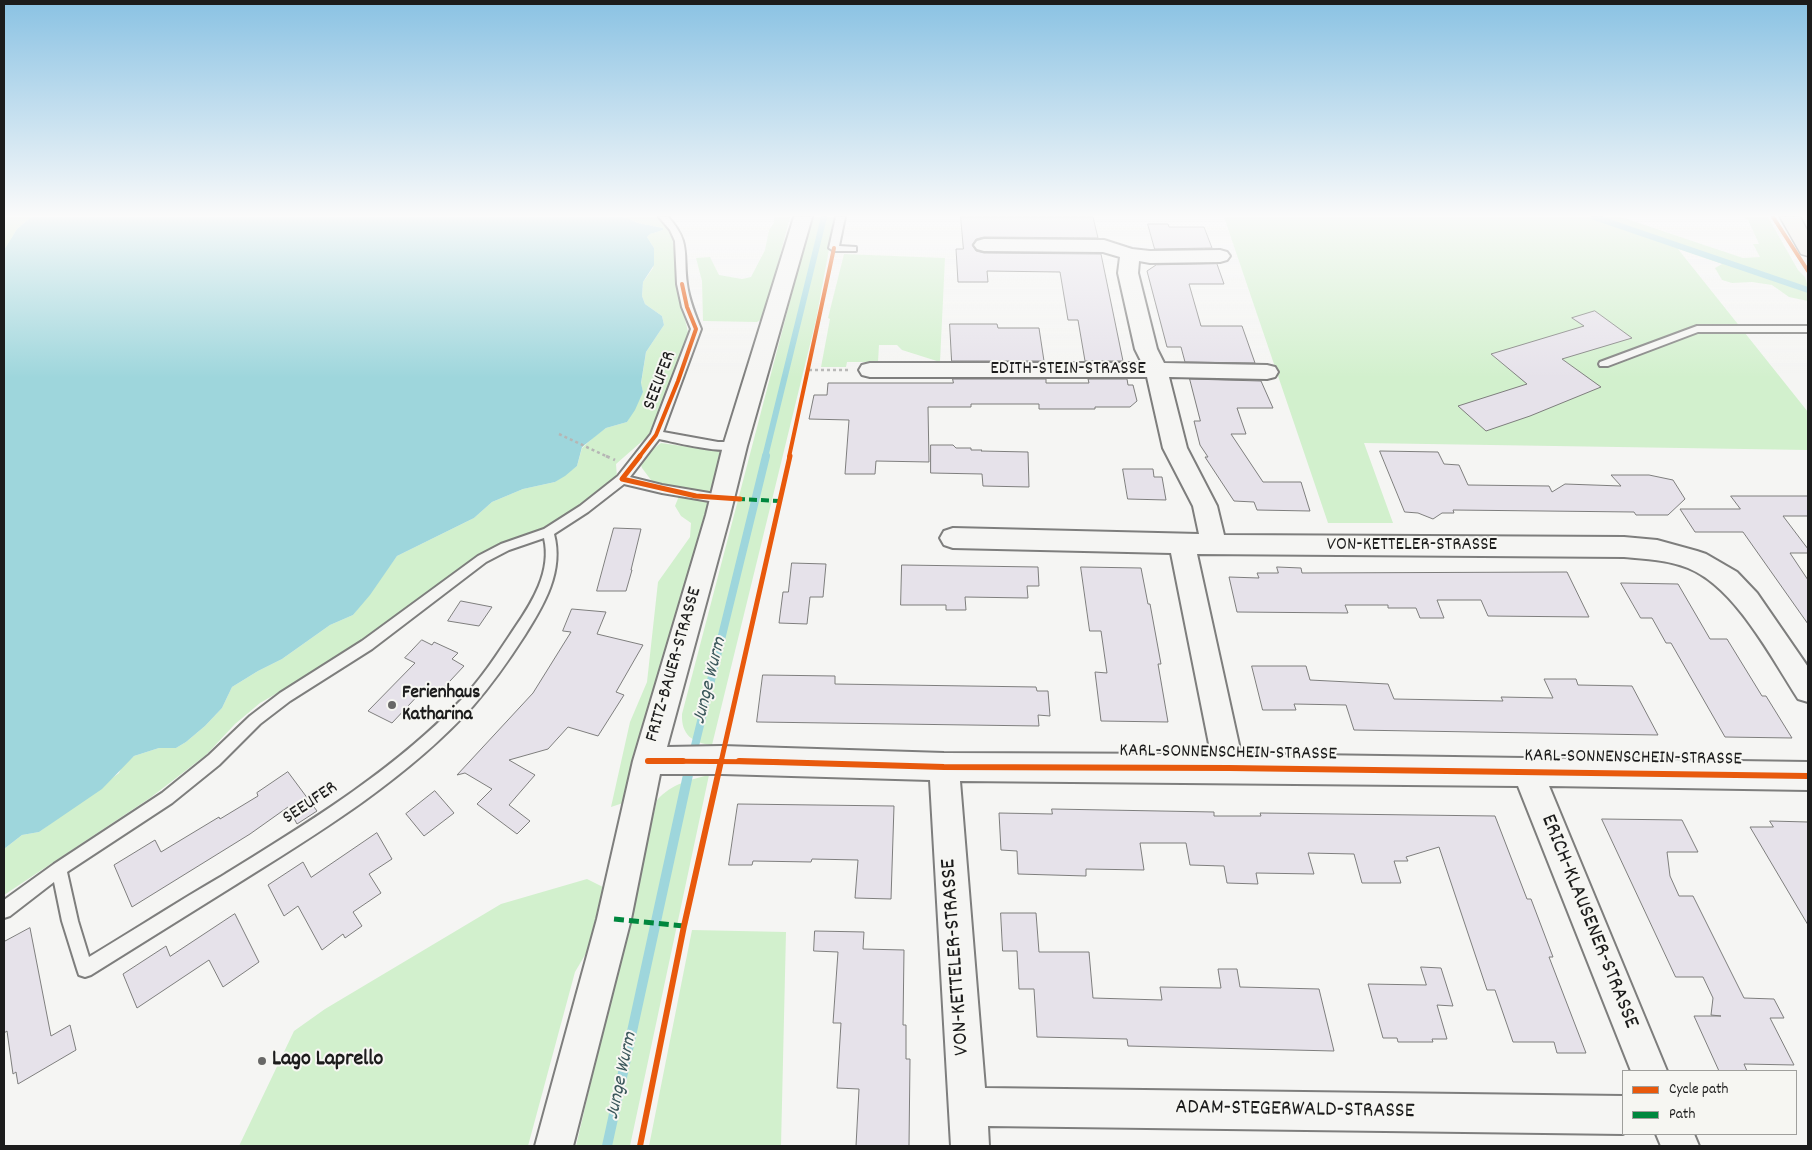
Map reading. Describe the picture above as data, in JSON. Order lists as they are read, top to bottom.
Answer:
{
  "streets": {
    "street": [
      "EDITH-STEIN-STRASSE",
      "VON-KETTELER-STRASSE",
      "FRITZ-BAUER-STRASSE",
      "KARL-SONNENSCHEIN-STRASSE",
      "ERICH-KLAUSENER-STRASSE",
      "ADAM-STEGERWALD-STRASSE"
    ],
    "lane": ["SEEUFER"]
  },
  "crossings": [
    ["VON-KETTELER-STRASSE", "KARL-SONNENSCHEIN-STRASSE"],
    ["VON-KETTELER-STRASSE", "ADAM-STEGERWALD-STRASSE"],
    ["FRITZ-BAUER-STRASSE", "KARL-SONNENSCHEIN-STRASSE"],
    ["KARL-SONNENSCHEIN-STRASSE", "ERICH-KLAUSENER-STRASSE"]
  ],
  "water": ["Junge Wurm"],
  "places": ["Ferienhaus Katharina", "Lago Laprello"],
  "legend": ["Cycle path", "Path"]
}
